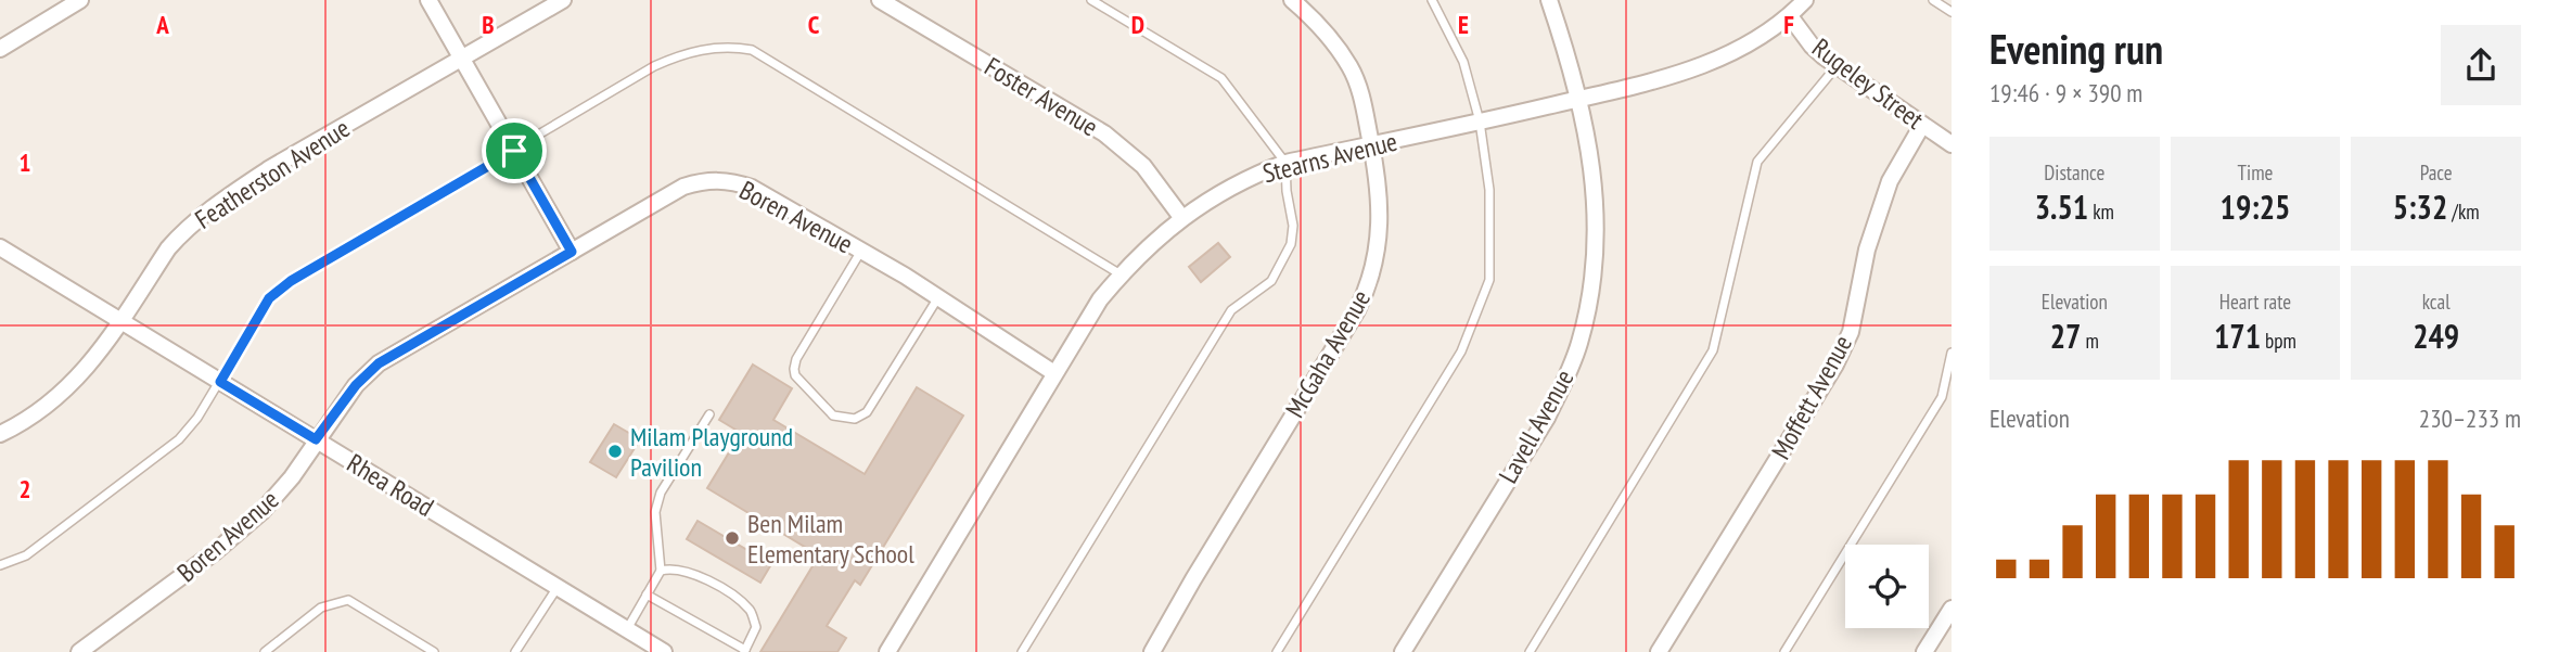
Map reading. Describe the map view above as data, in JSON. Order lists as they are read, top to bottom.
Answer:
{
  "streets": {
    "street": [
      "Rugeley Street",
      "Foster Avenue",
      "Stearns Avenue",
      "Featherston Avenue",
      "Boren Avenue",
      "McGaha Avenue",
      "Moffett Avenue",
      "Lavell Avenue",
      "Rhea Road"
    ]
  },
  "crossings": [
    ["Rugeley Street", "Stearns Avenue"],
    ["Rugeley Street", "Moffett Avenue"],
    ["Foster Avenue", "Stearns Avenue"],
    ["Stearns Avenue", "Boren Avenue"],
    ["Stearns Avenue", "McGaha Avenue"],
    ["Stearns Avenue", "Lavell Avenue"],
    ["Featherston Avenue", "Rhea Road"],
    ["Boren Avenue", "Rhea Road"]
  ],
  "places": ["Milam Playground Pavilion", "Ben Milam Elementary School"],
  "page": {
    "heading": ["Evening run", "19:46 · 9 × 390 m"],
    "stats": [
      ["Distance", "3.51 km"],
      ["Time", "19:25"],
      ["Pace", "5:32 /km"],
      ["Elevation", "27 m"],
      ["Heart rate", "171 bpm"],
      ["kcal", "249"]
    ],
    "chart": ["Elevation", "230–233 m"]
  },
  "grid": {
    "columns": [
      "A",
      "B",
      "C",
      "D",
      "E",
      "F"
    ],
    "rows": ["1", "2"]
  }
}
